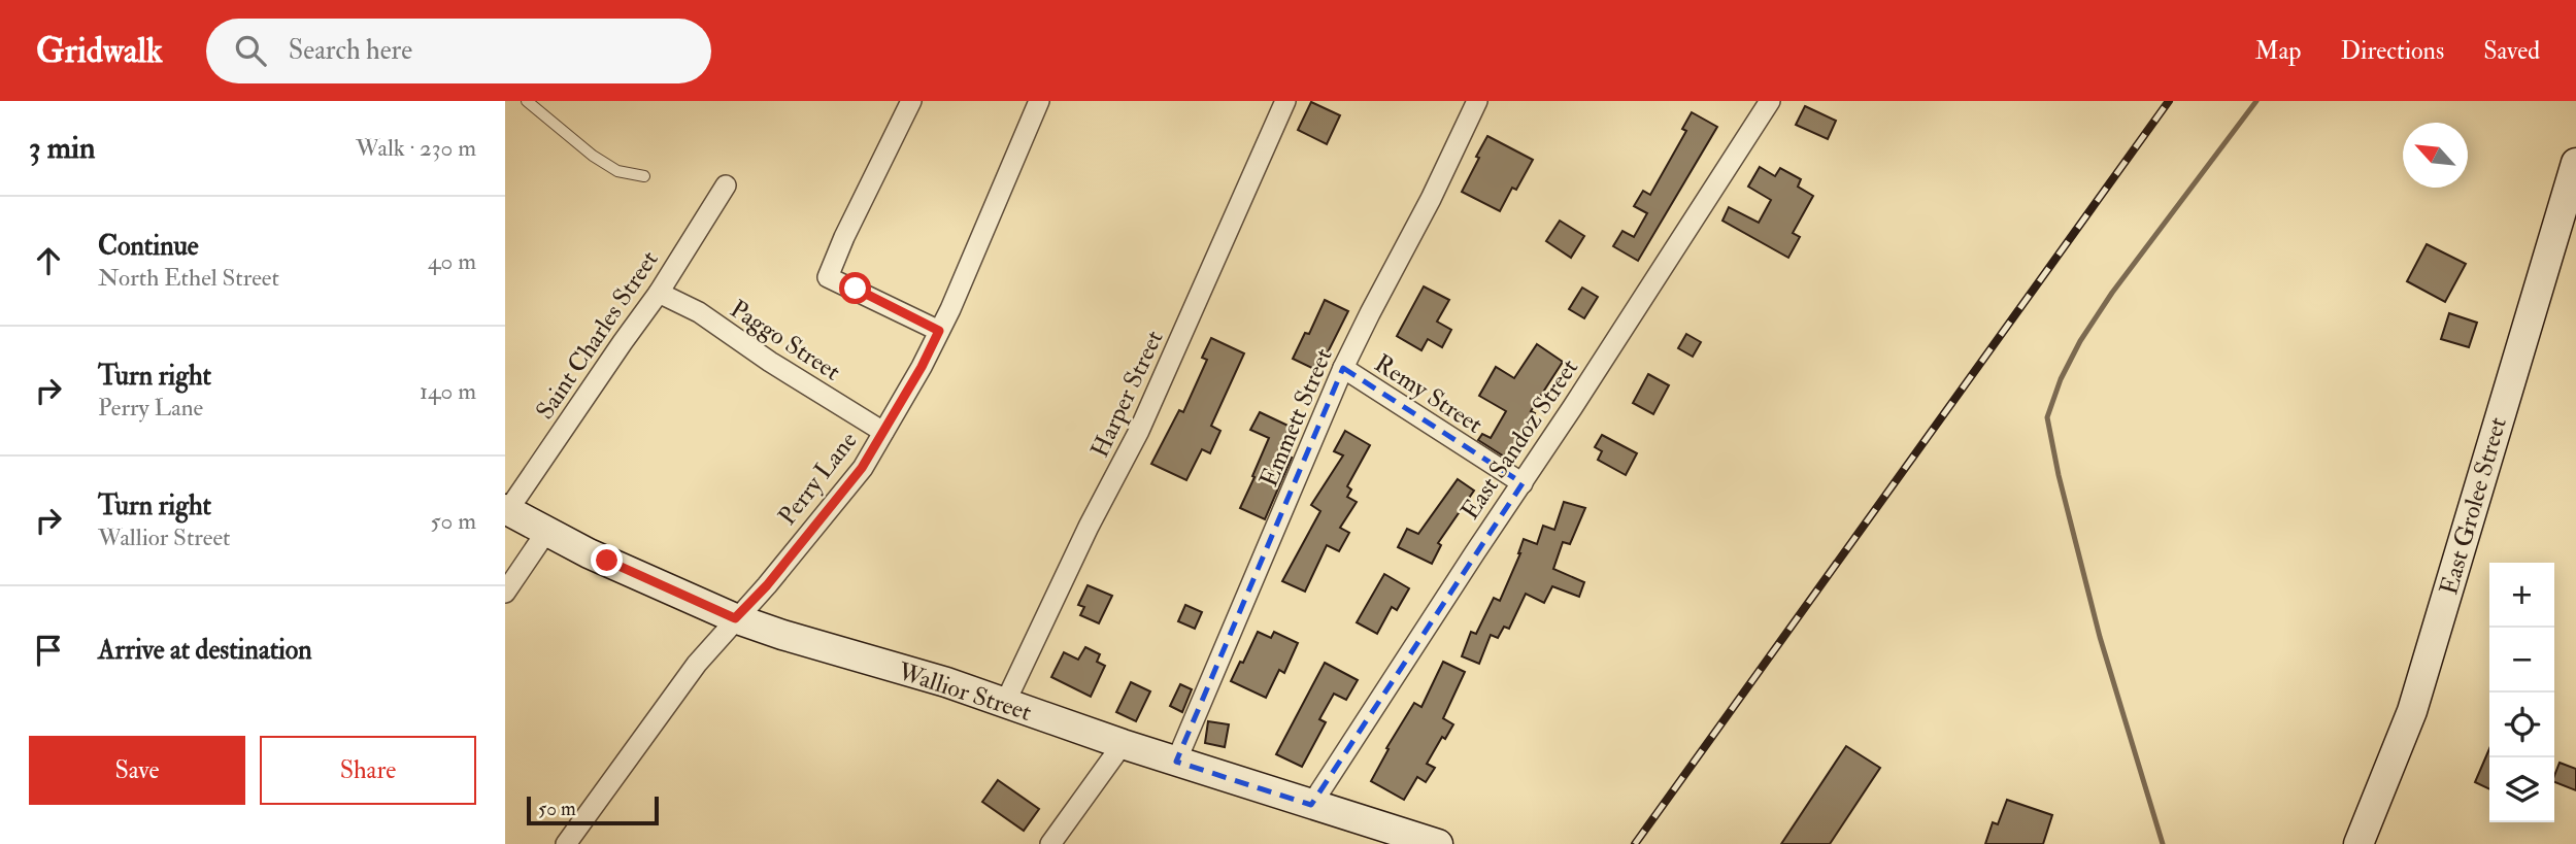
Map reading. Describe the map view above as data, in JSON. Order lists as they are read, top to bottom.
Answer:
{
  "streets": {
    "street": [
      "Saint Charles Street",
      "Paggo Street",
      "Harper Street",
      "Remy Street",
      "Emmett Street",
      "East Sandoz Street",
      "Perry Lane",
      "East Grolee Street",
      "Wallior Street"
    ]
  },
  "crossings": [
    ["Saint Charles Street", "Paggo Street"],
    ["Saint Charles Street", "Wallior Street"],
    ["Paggo Street", "Perry Lane"],
    ["Harper Street", "Wallior Street"],
    ["Remy Street", "Emmett Street"],
    ["Remy Street", "East Sandoz Street"],
    ["Emmett Street", "Wallior Street"],
    ["East Sandoz Street", "Wallior Street"],
    ["Perry Lane", "Wallior Street"]
  ],
  "scale_bar": "50 m",
  "north": "top left",
  "page": {
    "header": "Gridwalk",
    "search": "Search here",
    "nav": ["Map", "Directions", "Saved"],
    "heading": ["3 min", "Walk · 230 m"],
    "list": [
      ["Continue", "North Ethel Street", "40 m"],
      ["Turn right", "Perry Lane", "140 m"],
      ["Turn right", "Wallior Street", "50 m"],
      "Arrive at destination"
    ],
    "map_buttons": ["+", "−"],
    "buttons": ["Save", "Share"],
    "scale": "50 m"
  }
}
